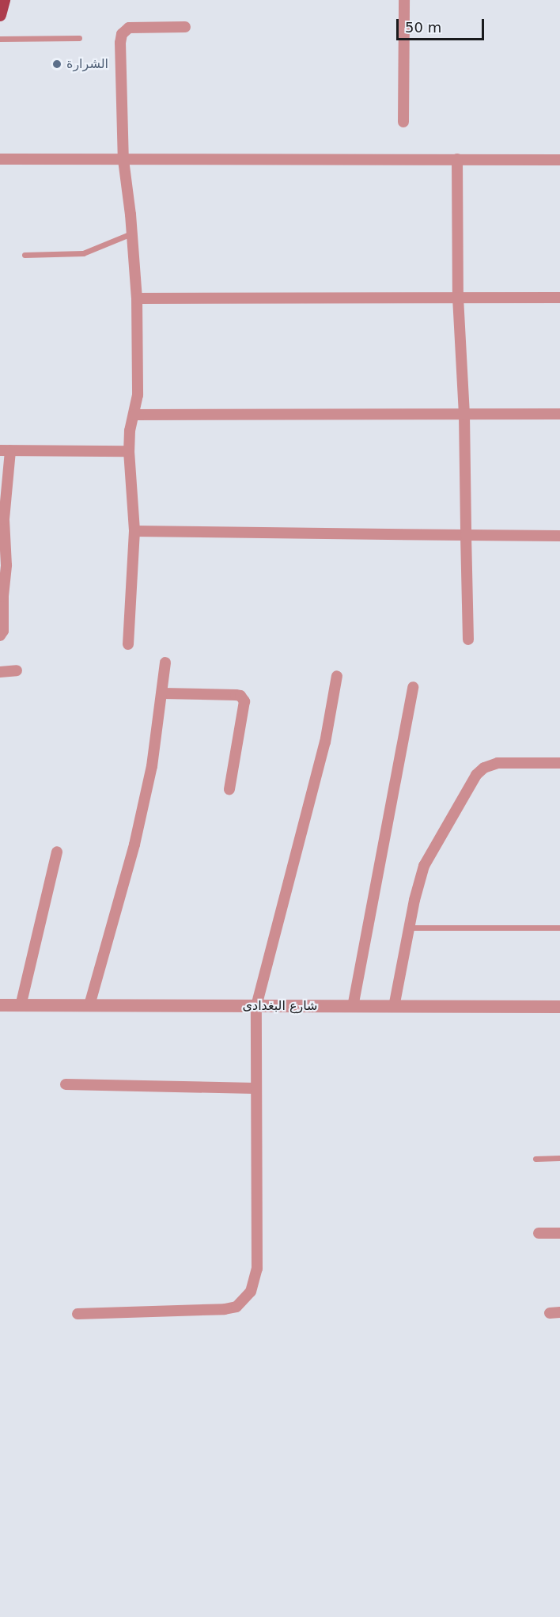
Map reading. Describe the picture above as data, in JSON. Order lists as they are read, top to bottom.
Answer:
{
  "streets": {
    "street": ["شارع البغدادى"]
  },
  "places": ["الشرارة"],
  "scale_bar": "50 m"
}
